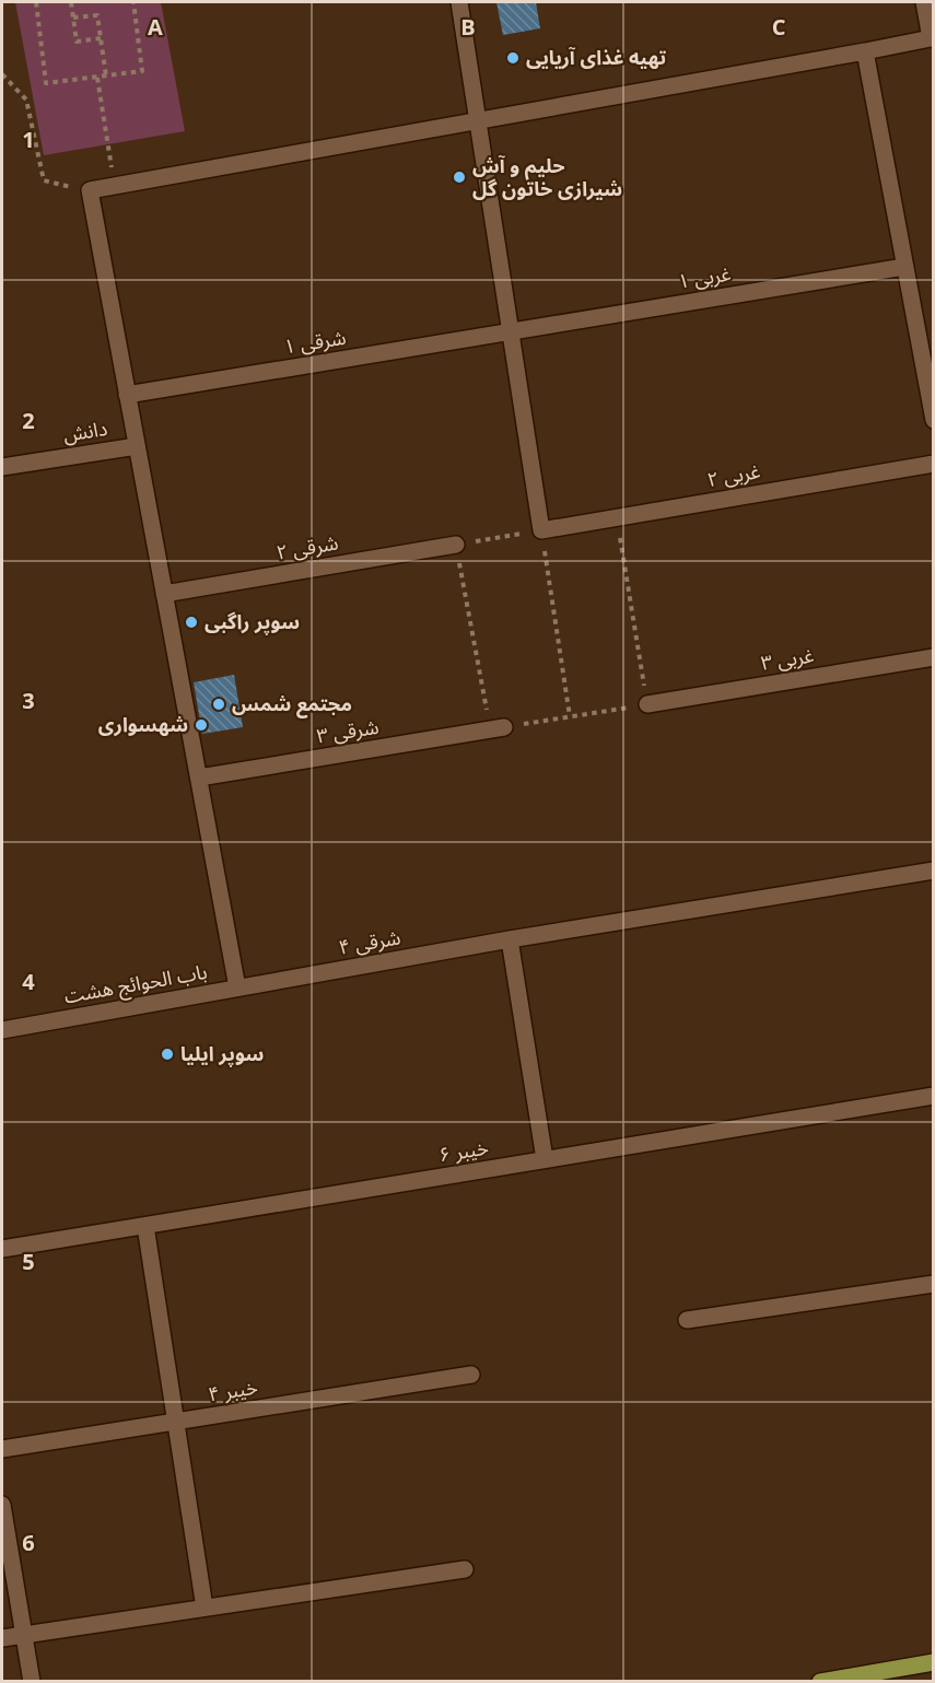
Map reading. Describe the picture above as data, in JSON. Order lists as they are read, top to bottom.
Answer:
{
  "streets": {
    "street": [
      "۱ غربی",
      "۱ شرقی",
      "دانش",
      "۲ غربی",
      "۲ شرقی",
      "۳ غربی",
      "۳ شرقی",
      "۴ شرقی",
      "باب الحوائج هشت",
      "خیبر ۶",
      "خیبر ۴"
    ]
  },
  "crossings": [
    ["۱ غربی", "۱ شرقی"],
    ["۴ شرقی", "باب الحوائج هشت"]
  ],
  "places": [
    "تهیه غذای آریایی",
    "حلیم و آش شیرازی خاتون گل",
    "سوپر راگبی",
    "مجتمع شمس",
    "شهسواری",
    "سوپر ایلیا"
  ],
  "grid": {
    "columns": ["A", "B", "C"],
    "rows": [
      "1",
      "2",
      "3",
      "4",
      "5",
      "6"
    ]
  }
}
